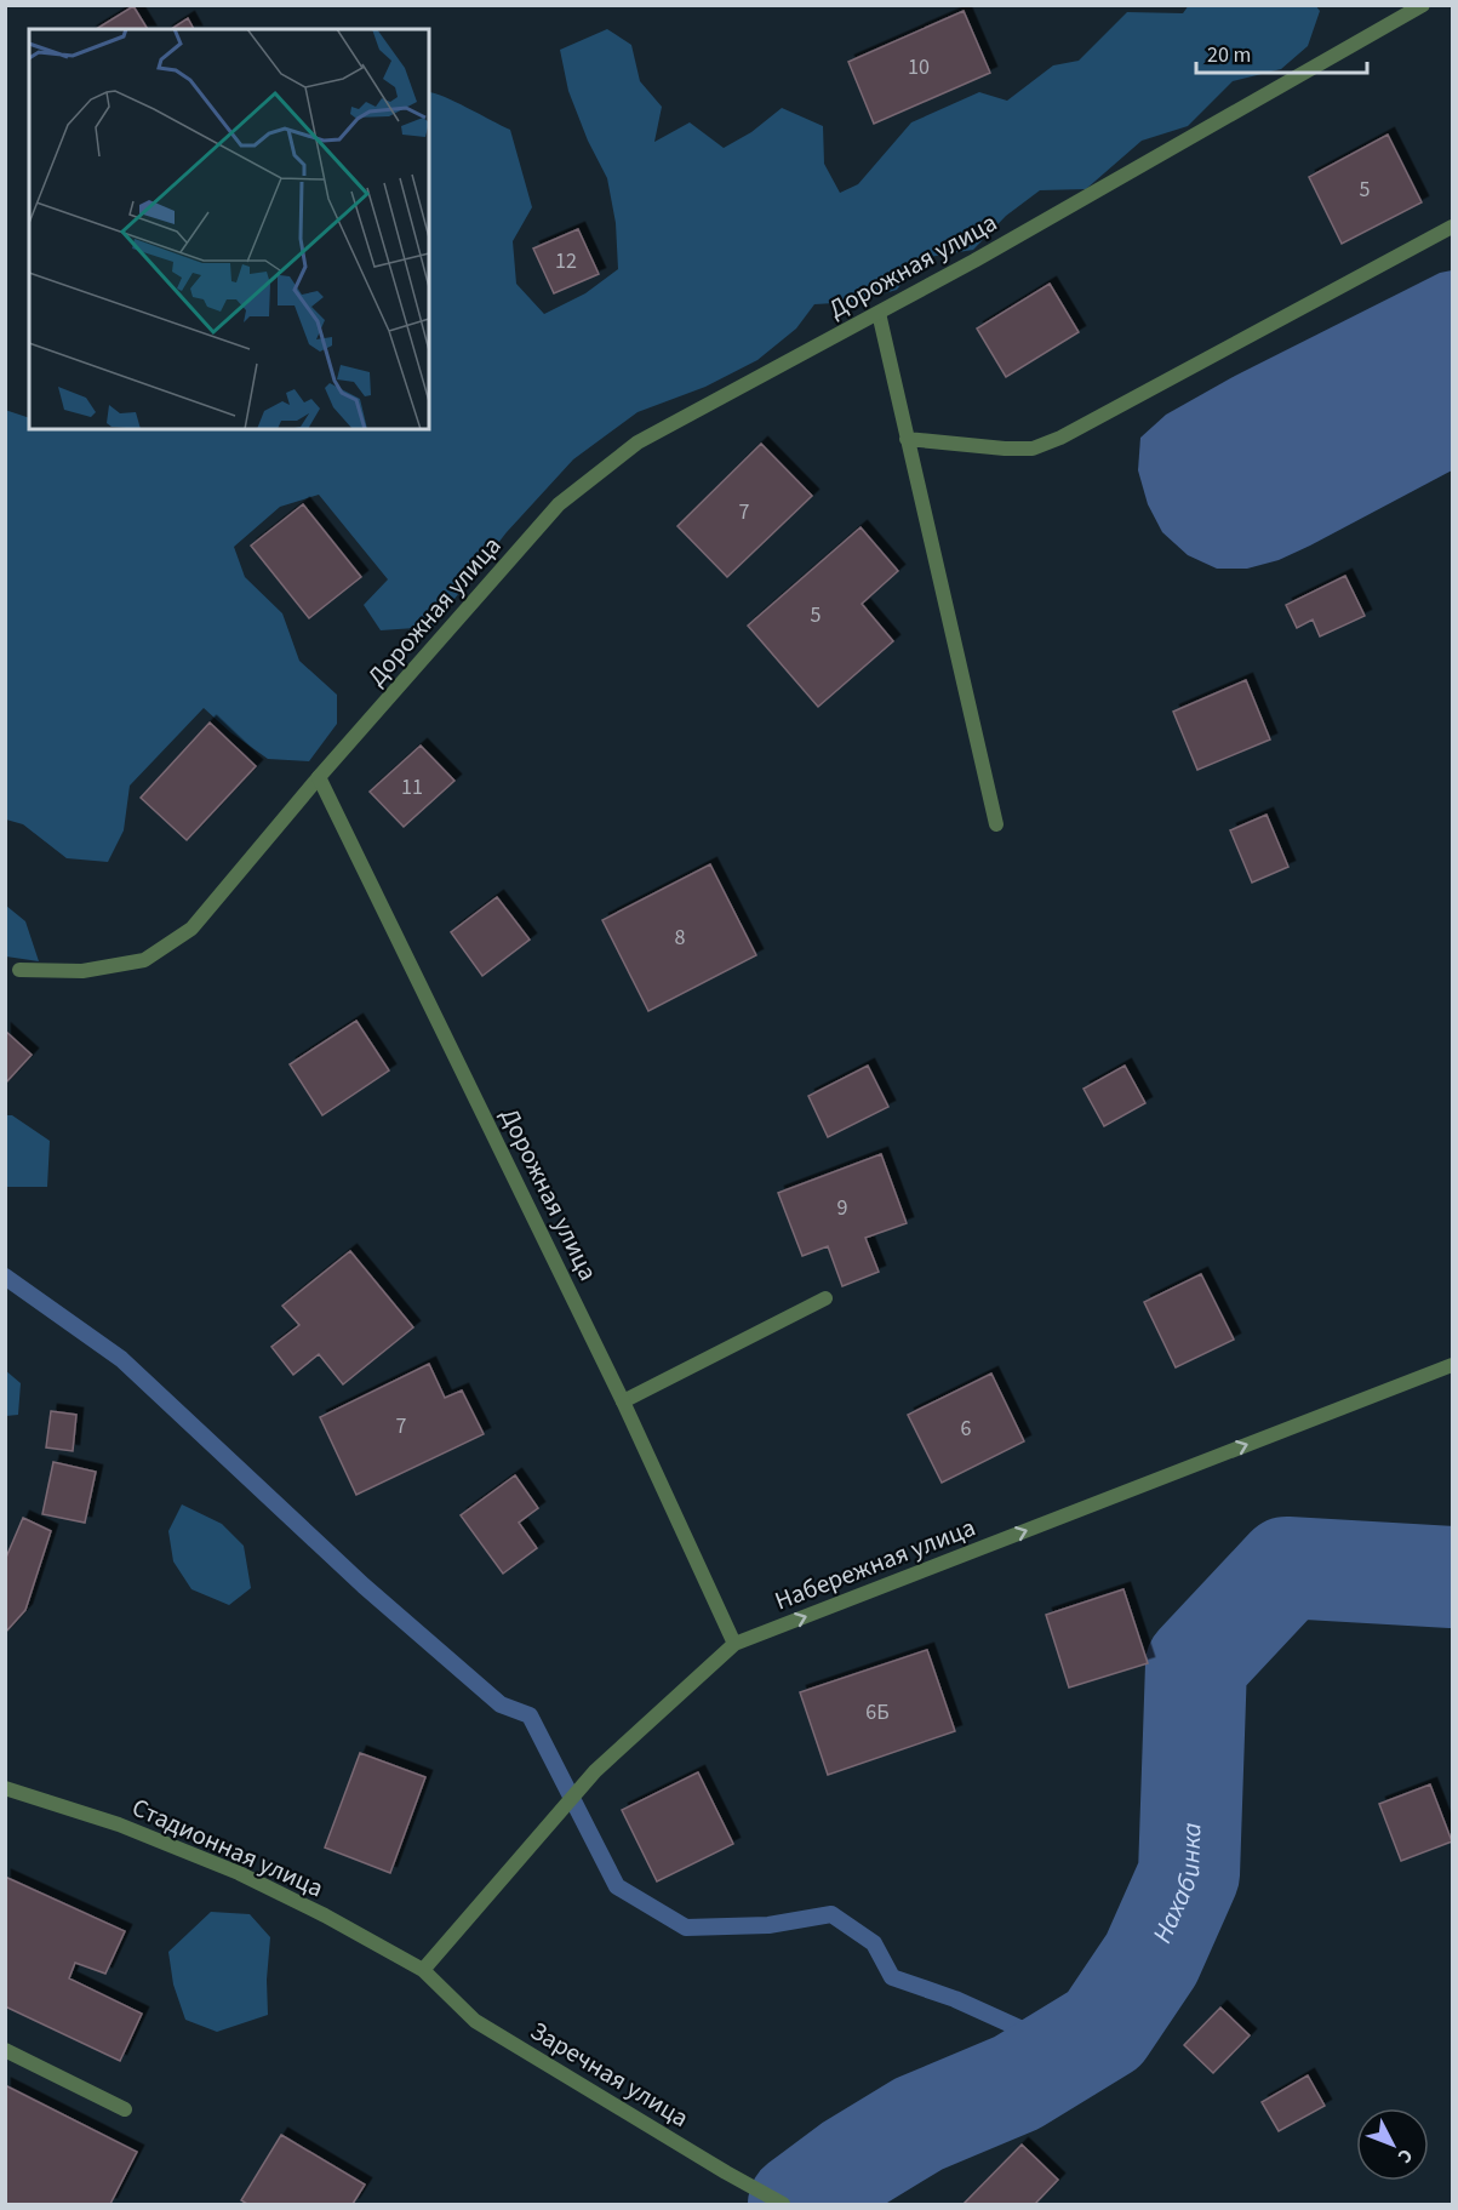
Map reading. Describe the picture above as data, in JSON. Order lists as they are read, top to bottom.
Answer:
{
  "streets": {
    "street": [
      "Дорожная улица",
      "Набережная улица",
      "Стадионная улица",
      "Заречная улица"
    ]
  },
  "crossings": [
    ["Дорожная улица", "Набережная улица"],
    ["Набережная улица", "Стадионная улица"],
    ["Набережная улица", "Заречная улица"],
    ["Стадионная улица", "Заречная улица"]
  ],
  "one_way": ["Набережная улица"],
  "water": ["Нахабинка"],
  "house_numbers": [
    "10",
    "5",
    "12",
    "7",
    "5",
    "11",
    "8",
    "9",
    "7",
    "6",
    "6Б"
  ],
  "scale_bar": "20 m",
  "north": "bottom right"
}
